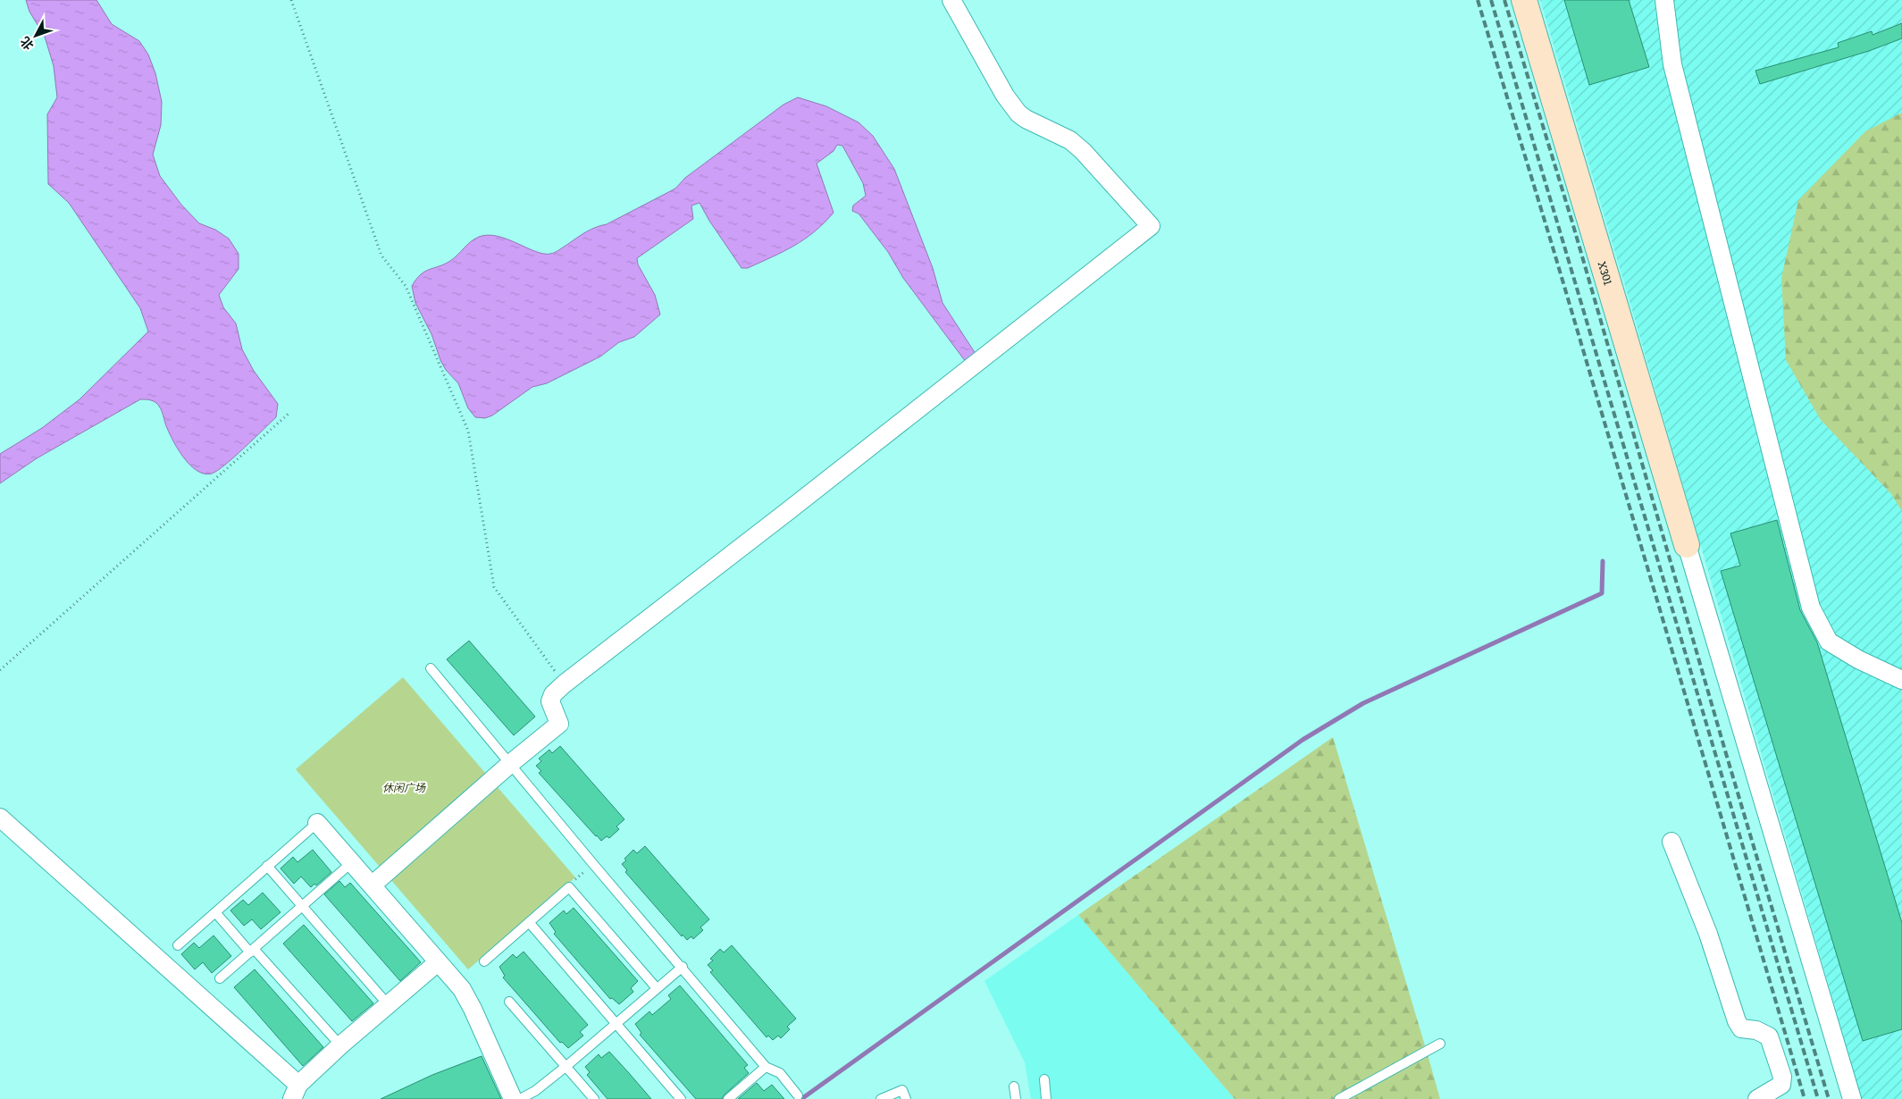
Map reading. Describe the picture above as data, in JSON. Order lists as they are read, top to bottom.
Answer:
{
  "streets": {
    "main road": ["X301"]
  },
  "parks": ["休闲广场"],
  "north": "bottom left"
}
